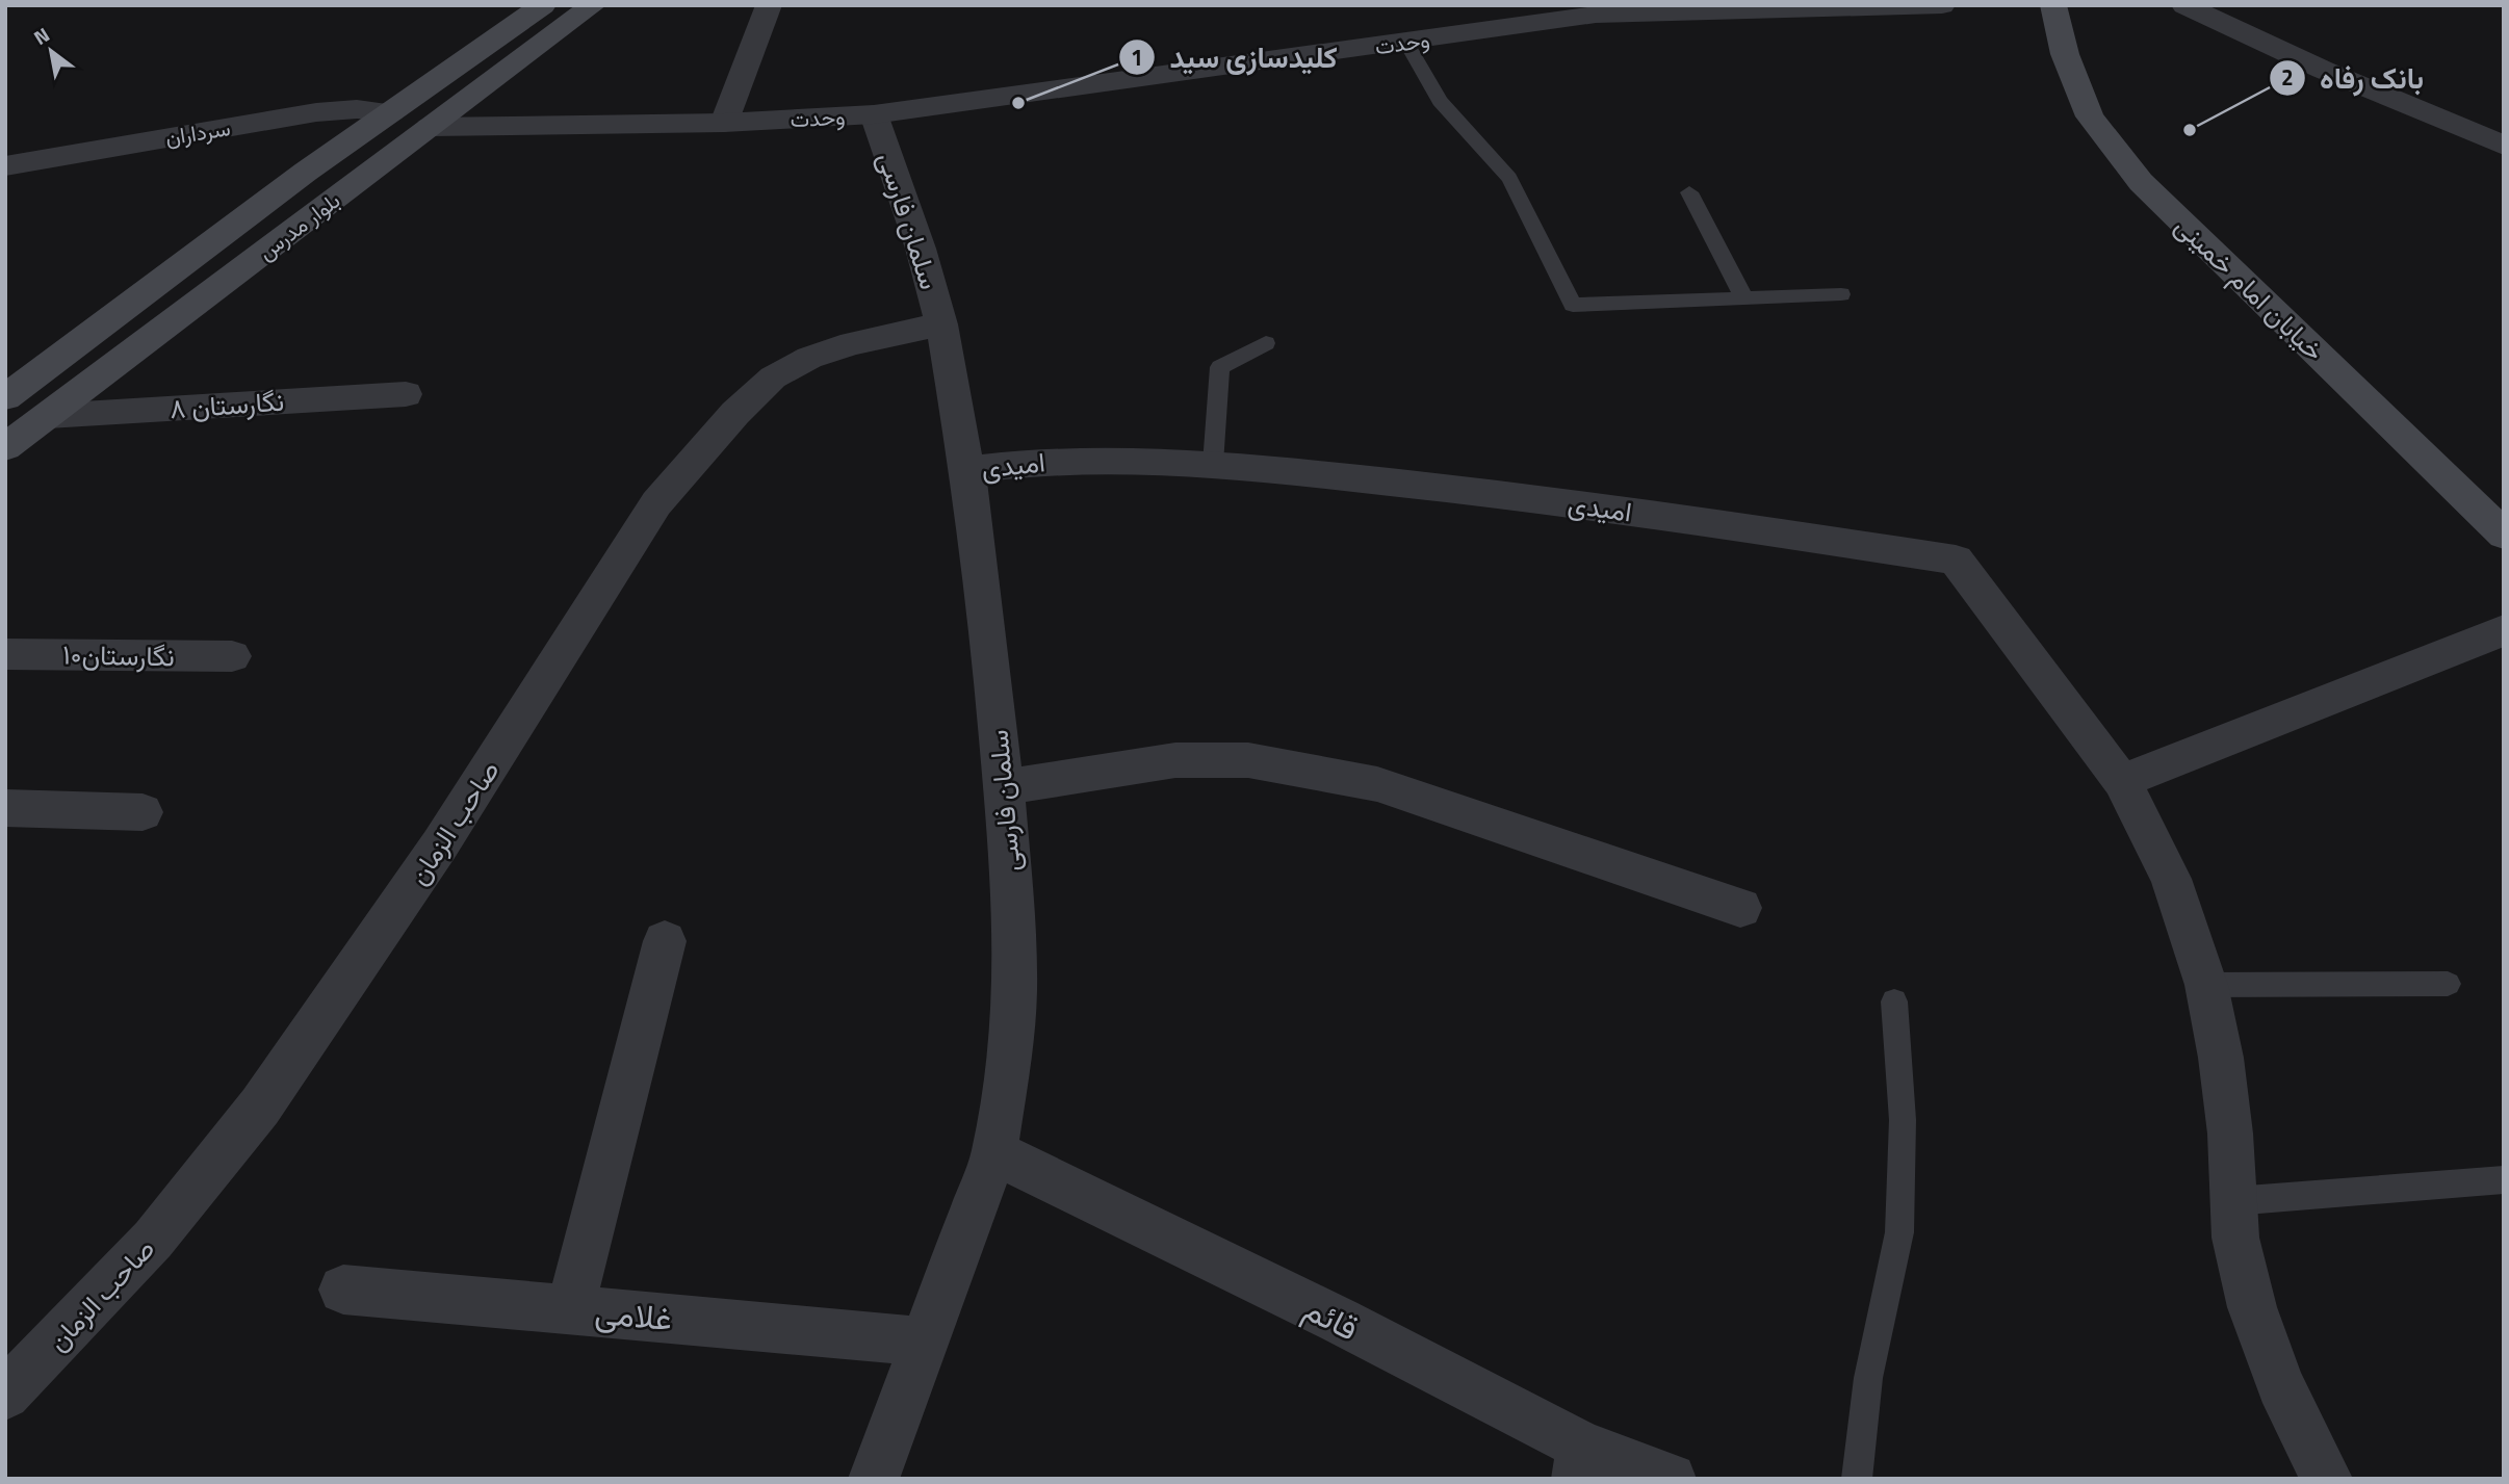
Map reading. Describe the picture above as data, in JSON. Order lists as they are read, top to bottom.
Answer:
{
  "streets": {
    "main road": ["بلوار مدرس", "خیابان امام خمینی"],
    "street": [
      "وحدت",
      "سرداران",
      "سلمان فارسی",
      "نگارستان ۸",
      "امیدی",
      "نگارستان۱۰",
      "صاحب الزمان",
      "غلامی",
      "قائم"
    ]
  },
  "crossings": [
    ["وحدت", "سلمان فارسی"],
    ["وحدت", "بلوار مدرس"],
    ["سرداران", "بلوار مدرس"],
    ["سلمان فارسی", "امیدی"],
    ["سلمان فارسی", "صاحب الزمان"],
    ["سلمان فارسی", "غلامی"],
    ["سلمان فارسی", "قائم"],
    ["بلوار مدرس", "نگارستان ۸"]
  ],
  "places": ["کلیدسازی سید", "بانک رفاه"],
  "north": "top left"
}
